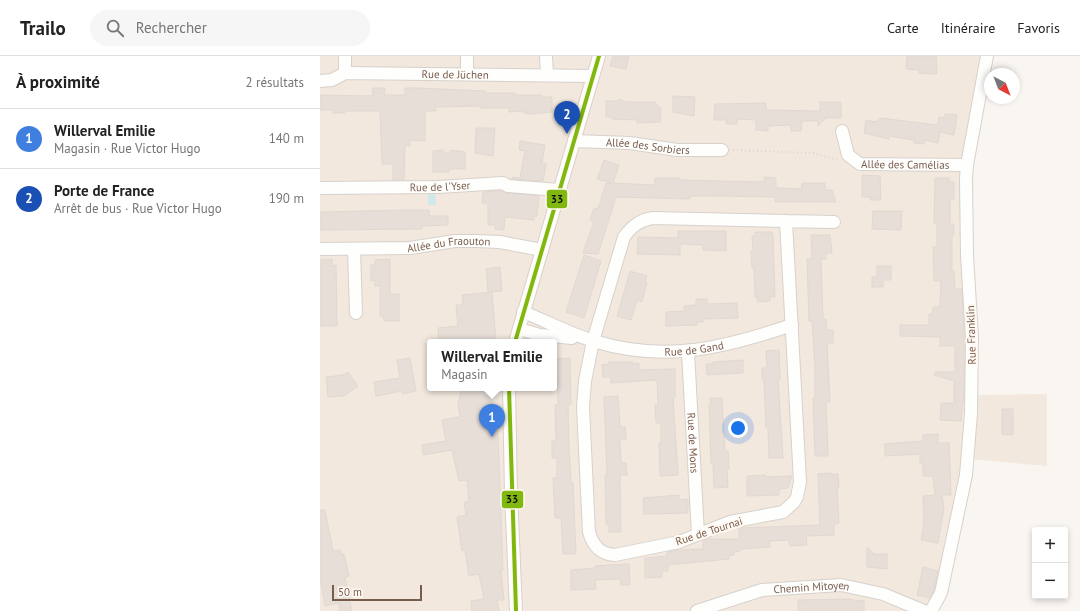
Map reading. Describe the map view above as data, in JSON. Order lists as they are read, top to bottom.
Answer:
{
  "streets": {
    "street": [
      "Rue de Jüchen",
      "Allée des Sorbiers",
      "Allée des Camélias",
      "Rue de l'Yser",
      "Allée du Fraouton",
      "Rue Franklin",
      "Rue de Gand",
      "Rue de Mons",
      "Rue de Tournai",
      "Chemin Mitoyen"
    ]
  },
  "crossings": [
    ["Allée des Camélias", "Rue Franklin"],
    ["Rue de Gand", "Rue de Mons"],
    ["Rue de Gand", "Rue de Tournai"],
    ["Rue de Mons", "Rue de Tournai"]
  ],
  "lines": ["transit line 33"],
  "scale_bar": "50 m",
  "north": "bottom right",
  "page": {
    "header": "Trailo",
    "search": "Rechercher",
    "nav": ["Carte", "Itinéraire", "Favoris"],
    "heading": ["À proximité", "2 résultats"],
    "pins": ["2", "1"],
    "list": [
      {
        "mark": "1",
        "name": "Willerval Emilie",
        "note": "Magasin · Rue Victor Hugo",
        "value": "140 m"
      },
      {
        "mark": "2",
        "name": "Porte de France",
        "note": "Arrêt de bus · Rue Victor Hugo",
        "value": "190 m"
      }
    ],
    "popup": ["Willerval Emilie", "Magasin"],
    "map_buttons": ["+", "−"],
    "scale": "50 m"
  }
}
